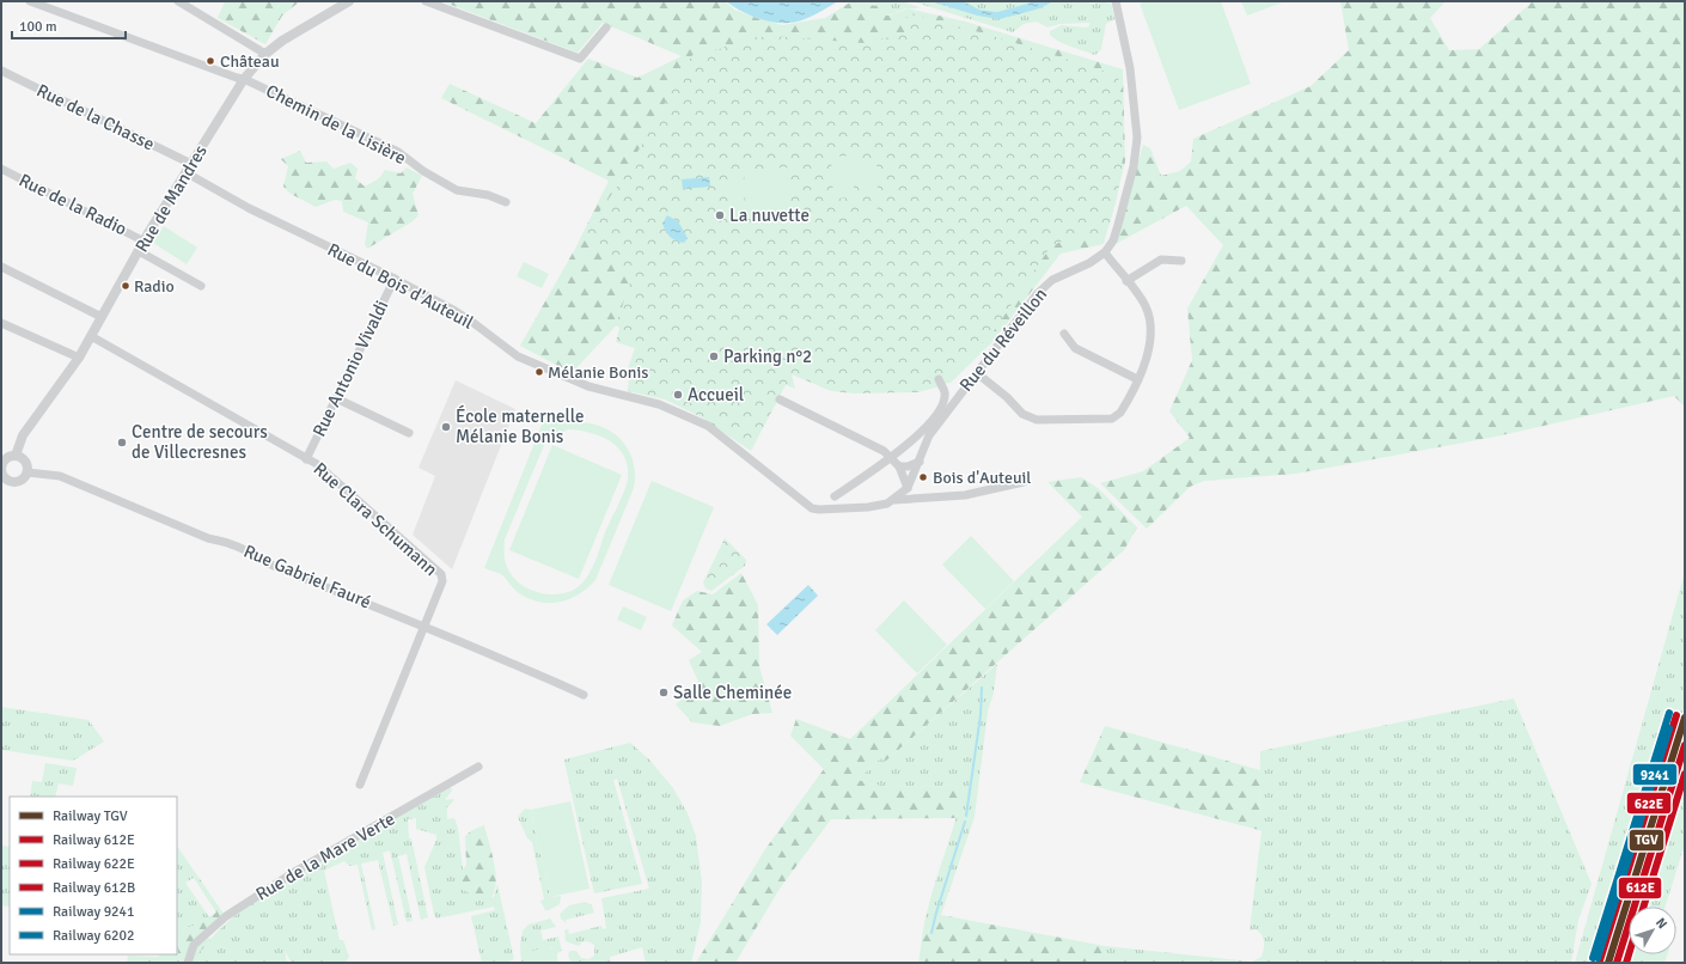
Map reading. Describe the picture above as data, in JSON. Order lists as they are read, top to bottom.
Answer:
{
  "streets": {
    "street": [
      "Rue de la Chasse",
      "Chemin de la Lisière",
      "Rue de Mandres",
      "Rue de la Radio",
      "Rue du Bois d'Auteuil",
      "Rue du Réveillon",
      "Rue Antonio Vivaldi",
      "Rue Clara Schumann",
      "Rue Gabriel Fauré",
      "Rue de la Mare Verte"
    ]
  },
  "crossings": [
    ["Rue de la Chasse", "Rue de Mandres"],
    ["Rue de la Chasse", "Rue du Bois d'Auteuil"],
    ["Chemin de la Lisière", "Rue de Mandres"],
    ["Rue de Mandres", "Rue de la Radio"],
    ["Rue de Mandres", "Rue du Bois d'Auteuil"],
    ["Rue de Mandres", "Rue Clara Schumann"],
    ["Rue de Mandres", "Rue Gabriel Fauré"],
    ["Rue du Bois d'Auteuil", "Rue du Réveillon"],
    ["Rue du Bois d'Auteuil", "Rue Antonio Vivaldi"],
    ["Rue Antonio Vivaldi", "Rue Clara Schumann"],
    ["Rue Clara Schumann", "Rue Gabriel Fauré"]
  ],
  "places": [
    "Château",
    "La nuvette",
    "Radio",
    "Parking n°2",
    "Mélanie Bonis",
    "Accueil",
    "École maternelle Mélanie Bonis",
    "Centre de secours de Villecresnes",
    "Bois d'Auteuil",
    "Salle Cheminée"
  ],
  "lines": [
    "rail line 6202",
    "rail line 622E",
    "rail line TGV",
    "rail line 9241",
    "rail line 612E",
    "rail line 612B"
  ],
  "legend": [
    "Railway TGV",
    "Railway 612E",
    "Railway 622E",
    "Railway 612B",
    "Railway 9241",
    "Railway 6202"
  ],
  "scale_bar": "100 m",
  "north": "top right"
}
